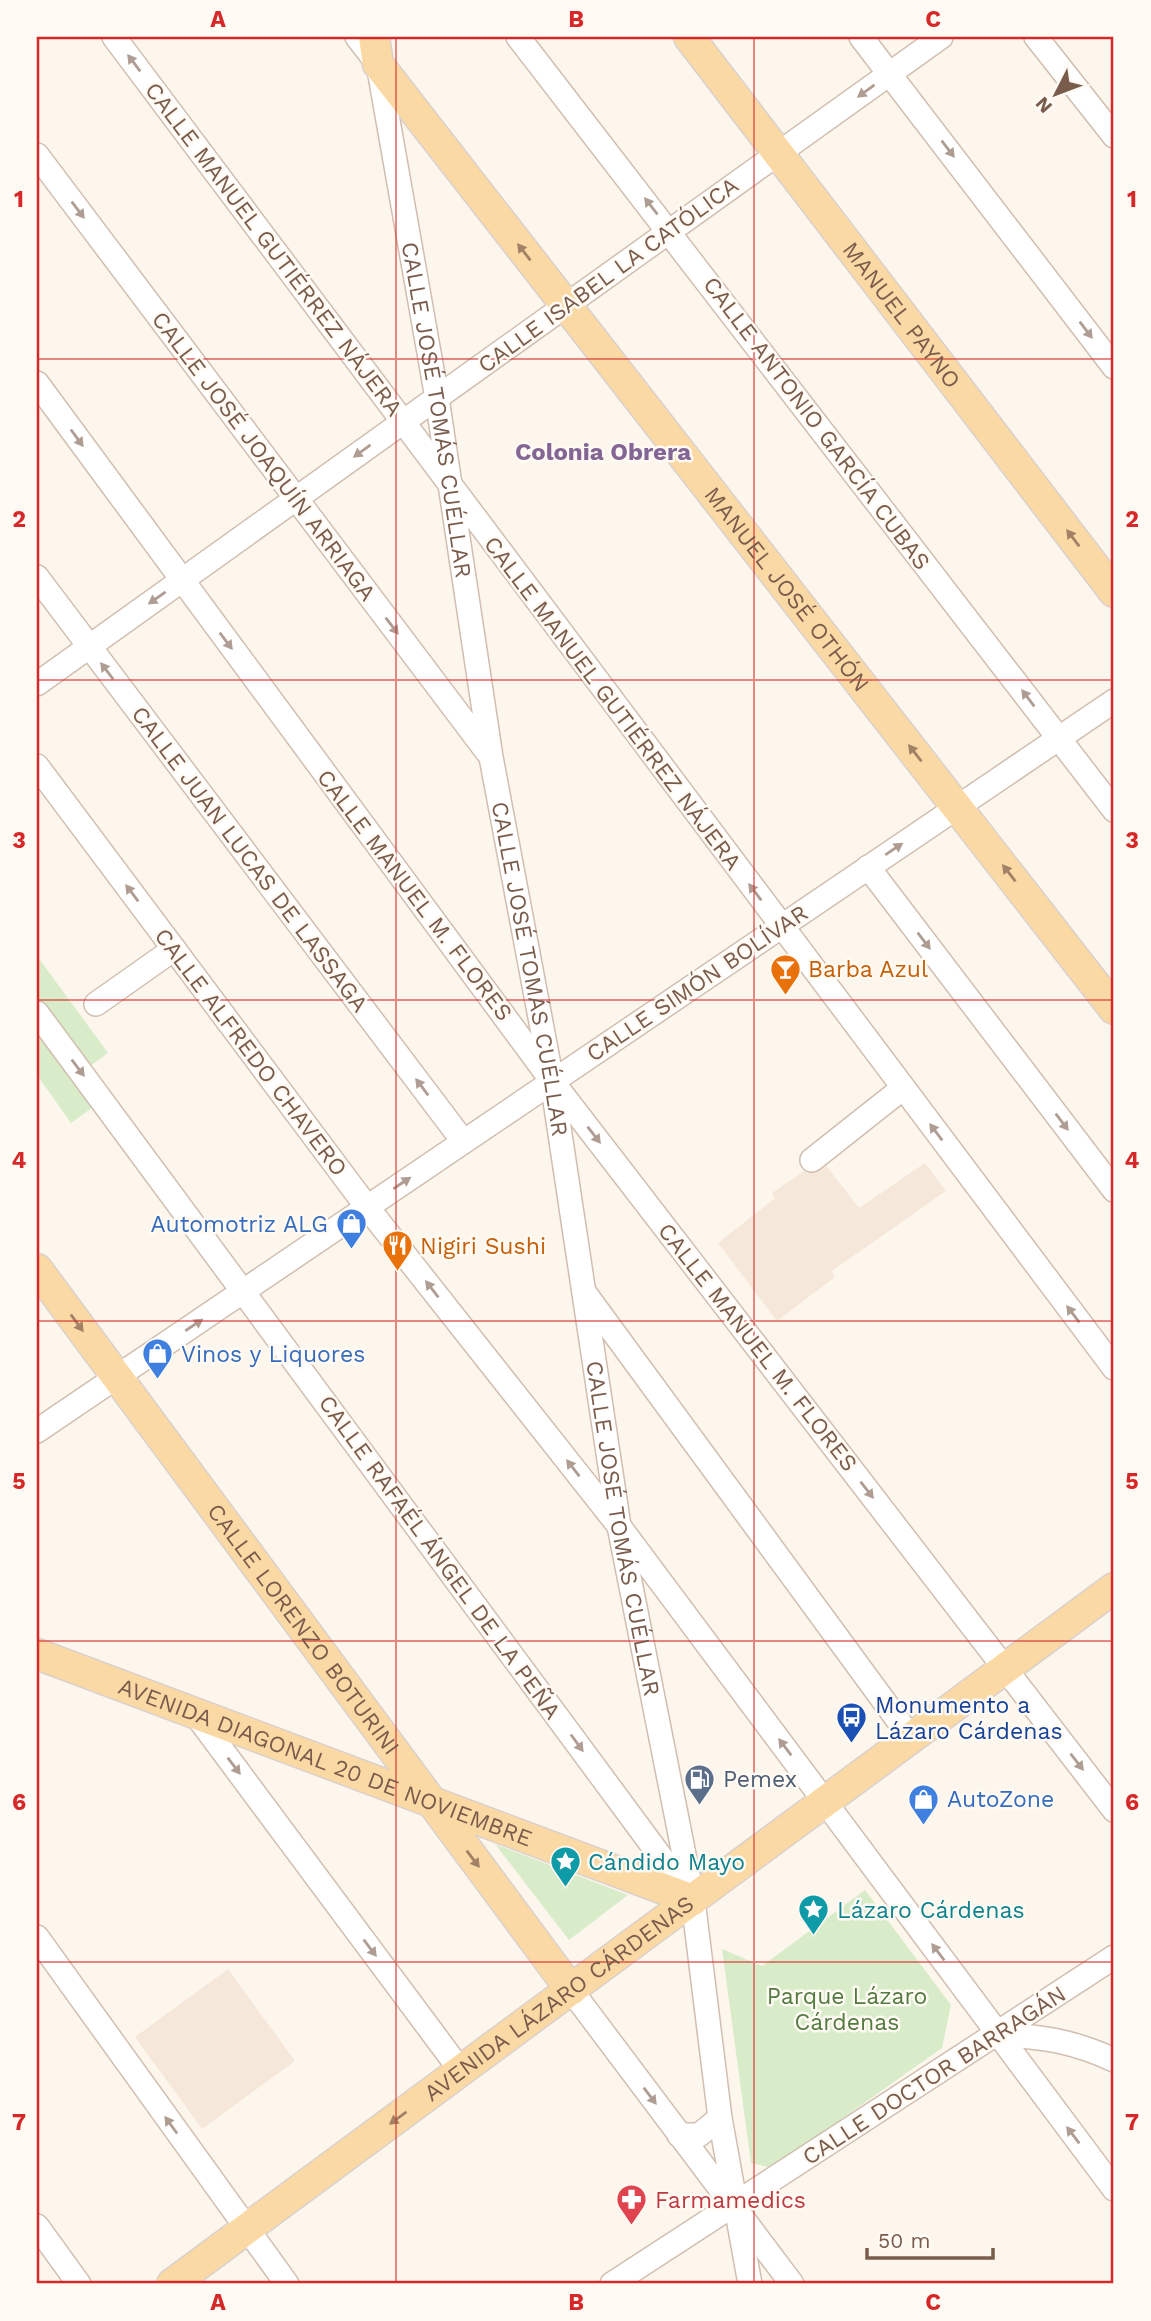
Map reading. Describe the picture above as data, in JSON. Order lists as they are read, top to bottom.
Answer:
{
  "streets": {
    "main road": [
      "MANUEL PAYNO",
      "MANUEL JOSÉ OTHÓN",
      "CALLE LORENZO BOTURINI",
      "AVENIDA DIAGONAL 20 DE NOVIEMBRE",
      "AVENIDA LÁZARO CÁRDENAS"
    ],
    "street": [
      "CALLE MANUEL GUTIÉRREZ NÁJERA",
      "CALLE ISABEL LA CATÓLICA",
      "CALLE JOSÉ TOMÁS CUÉLLAR",
      "CALLE ANTONIO GARCÍA CUBAS",
      "CALLE JOSÉ JOAQUÍN ARRIAGA",
      "CALLE JUAN LUCAS DE LASSAGA",
      "CALLE MANUEL M. FLORES",
      "CALLE SIMÓN BOLÍVAR",
      "CALLE ALFREDO CHAVERO",
      "CALLE RAFAÉL ÁNGEL DE LA PEÑA",
      "CALLE DOCTOR BARRAGÁN"
    ]
  },
  "crossings": [
    ["CALLE MANUEL GUTIÉRREZ NÁJERA", "CALLE ISABEL LA CATÓLICA"],
    ["CALLE MANUEL GUTIÉRREZ NÁJERA", "CALLE JOSÉ TOMÁS CUÉLLAR"],
    ["CALLE MANUEL GUTIÉRREZ NÁJERA", "CALLE SIMÓN BOLÍVAR"],
    ["CALLE ISABEL LA CATÓLICA", "MANUEL PAYNO"],
    ["CALLE ISABEL LA CATÓLICA", "CALLE JOSÉ TOMÁS CUÉLLAR"],
    ["CALLE ISABEL LA CATÓLICA", "CALLE ANTONIO GARCÍA CUBAS"],
    ["CALLE ISABEL LA CATÓLICA", "CALLE JOSÉ JOAQUÍN ARRIAGA"],
    ["CALLE ISABEL LA CATÓLICA", "MANUEL JOSÉ OTHÓN"],
    ["CALLE ISABEL LA CATÓLICA", "CALLE JUAN LUCAS DE LASSAGA"],
    ["CALLE ISABEL LA CATÓLICA", "CALLE MANUEL M. FLORES"],
    ["CALLE JOSÉ TOMÁS CUÉLLAR", "CALLE JOSÉ JOAQUÍN ARRIAGA"],
    ["CALLE JOSÉ TOMÁS CUÉLLAR", "MANUEL JOSÉ OTHÓN"],
    ["CALLE JOSÉ TOMÁS CUÉLLAR", "CALLE MANUEL M. FLORES"],
    ["CALLE JOSÉ TOMÁS CUÉLLAR", "CALLE SIMÓN BOLÍVAR"],
    ["CALLE JOSÉ TOMÁS CUÉLLAR", "CALLE ALFREDO CHAVERO"],
    ["CALLE JOSÉ TOMÁS CUÉLLAR", "CALLE RAFAÉL ÁNGEL DE LA PEÑA"],
    ["CALLE JOSÉ TOMÁS CUÉLLAR", "AVENIDA DIAGONAL 20 DE NOVIEMBRE"],
    ["CALLE JOSÉ TOMÁS CUÉLLAR", "AVENIDA LÁZARO CÁRDENAS"],
    ["CALLE JOSÉ TOMÁS CUÉLLAR", "CALLE DOCTOR BARRAGÁN"],
    ["CALLE ANTONIO GARCÍA CUBAS", "CALLE SIMÓN BOLÍVAR"],
    ["MANUEL JOSÉ OTHÓN", "CALLE SIMÓN BOLÍVAR"],
    ["CALLE JUAN LUCAS DE LASSAGA", "CALLE SIMÓN BOLÍVAR"],
    ["CALLE MANUEL M. FLORES", "CALLE SIMÓN BOLÍVAR"],
    ["CALLE MANUEL M. FLORES", "AVENIDA LÁZARO CÁRDENAS"],
    ["CALLE SIMÓN BOLÍVAR", "CALLE ALFREDO CHAVERO"],
    ["CALLE SIMÓN BOLÍVAR", "CALLE RAFAÉL ÁNGEL DE LA PEÑA"],
    ["CALLE SIMÓN BOLÍVAR", "CALLE LORENZO BOTURINI"],
    ["CALLE ALFREDO CHAVERO", "AVENIDA LÁZARO CÁRDENAS"],
    ["CALLE ALFREDO CHAVERO", "CALLE DOCTOR BARRAGÁN"],
    ["CALLE RAFAÉL ÁNGEL DE LA PEÑA", "AVENIDA DIAGONAL 20 DE NOVIEMBRE"],
    ["CALLE RAFAÉL ÁNGEL DE LA PEÑA", "AVENIDA LÁZARO CÁRDENAS"],
    ["CALLE LORENZO BOTURINI", "AVENIDA DIAGONAL 20 DE NOVIEMBRE"],
    ["CALLE LORENZO BOTURINI", "AVENIDA LÁZARO CÁRDENAS"],
    ["AVENIDA DIAGONAL 20 DE NOVIEMBRE", "AVENIDA LÁZARO CÁRDENAS"]
  ],
  "one_way": [
    "CALLE MANUEL GUTIÉRREZ NÁJERA",
    "MANUEL PAYNO",
    "CALLE ANTONIO GARCÍA CUBAS",
    "CALLE JOSÉ JOAQUÍN ARRIAGA",
    "MANUEL JOSÉ OTHÓN",
    "CALLE JUAN LUCAS DE LASSAGA",
    "CALLE RAFAÉL ÁNGEL DE LA PEÑA",
    "CALLE LORENZO BOTURINI"
  ],
  "districts": ["Colonia Obrera"],
  "parks": ["Parque Lázaro Cárdenas"],
  "places": {
    "bar": ["Barba Azul"],
    "shop": ["Automotriz ALG", "Vinos y Liquores", "AutoZone"],
    "restaurant": ["Nigiri Sushi"],
    "bus stop": ["Monumento a Lázaro Cárdenas"],
    "fuel station": ["Pemex"],
    "place": ["Cándido Mayo", "Lázaro Cárdenas"],
    "pharmacy": ["Farmamedics"]
  },
  "scale_bar": "50 m",
  "north": "bottom left",
  "grid": {
    "columns": ["A", "B", "C"],
    "rows": [
      "1",
      "2",
      "3",
      "4",
      "5",
      "6",
      "7"
    ]
  }
}
